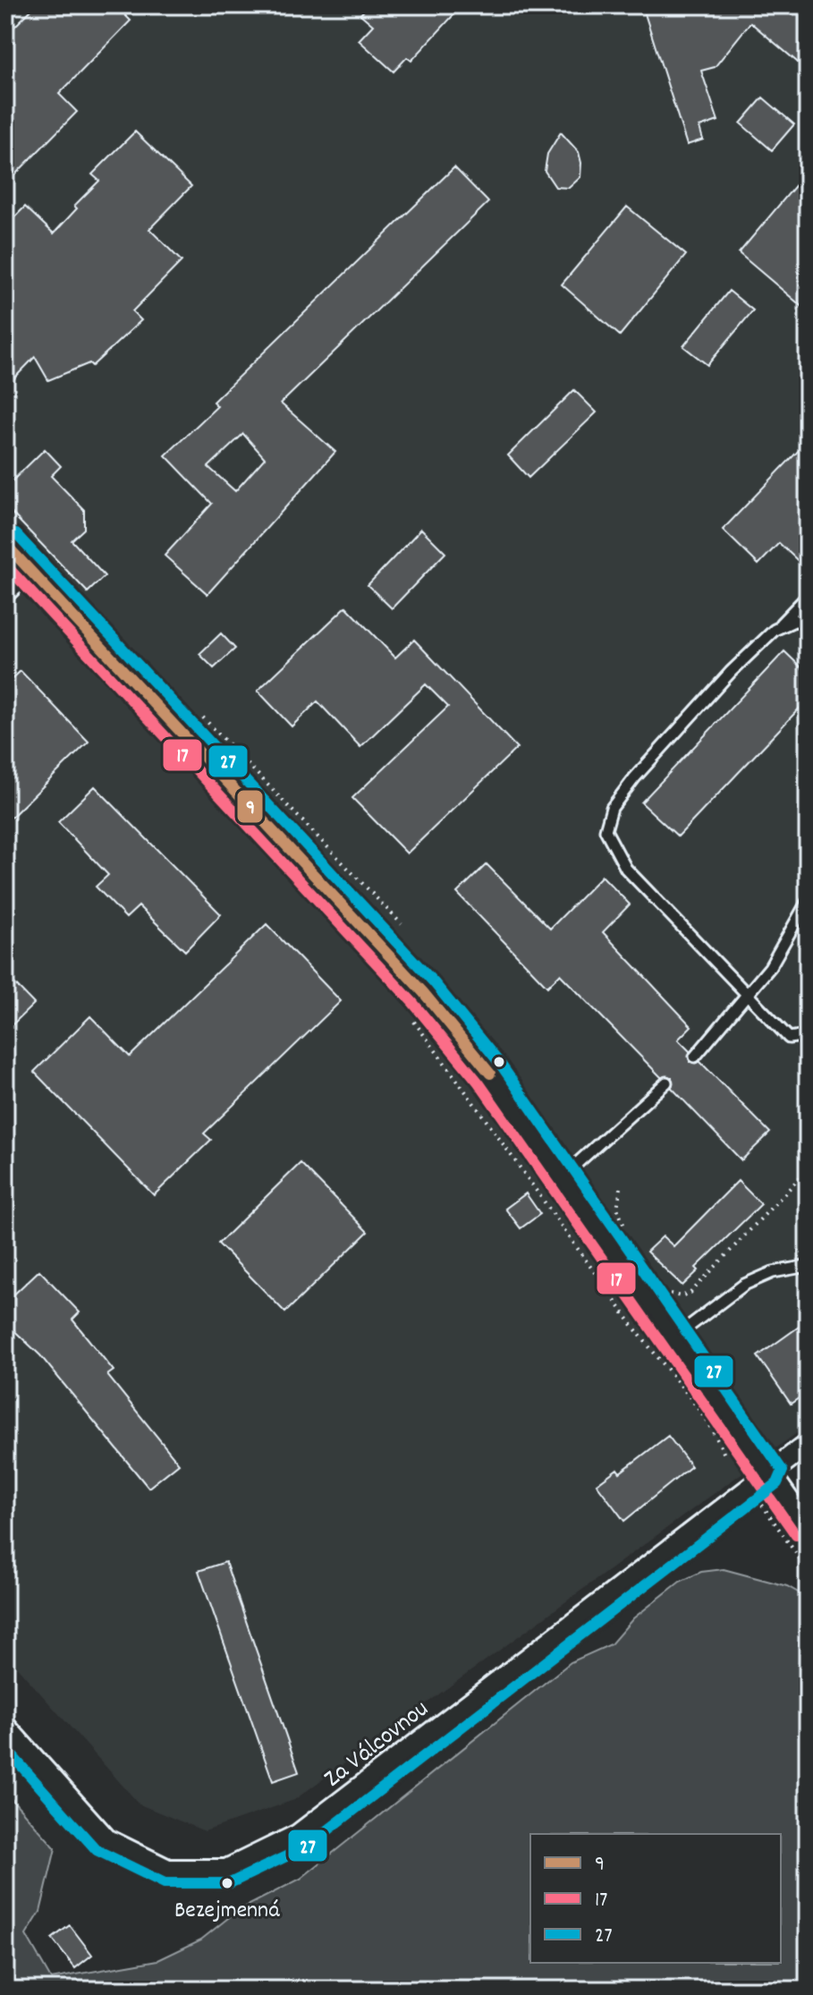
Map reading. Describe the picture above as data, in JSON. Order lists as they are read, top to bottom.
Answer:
{
  "streets": {
    "street": ["Za Válcovnou"]
  },
  "places": ["Bezejmenná"],
  "lines": ["transit line 27", "transit line 9", "transit line 17"],
  "legend": ["9", "17", "27"]
}
